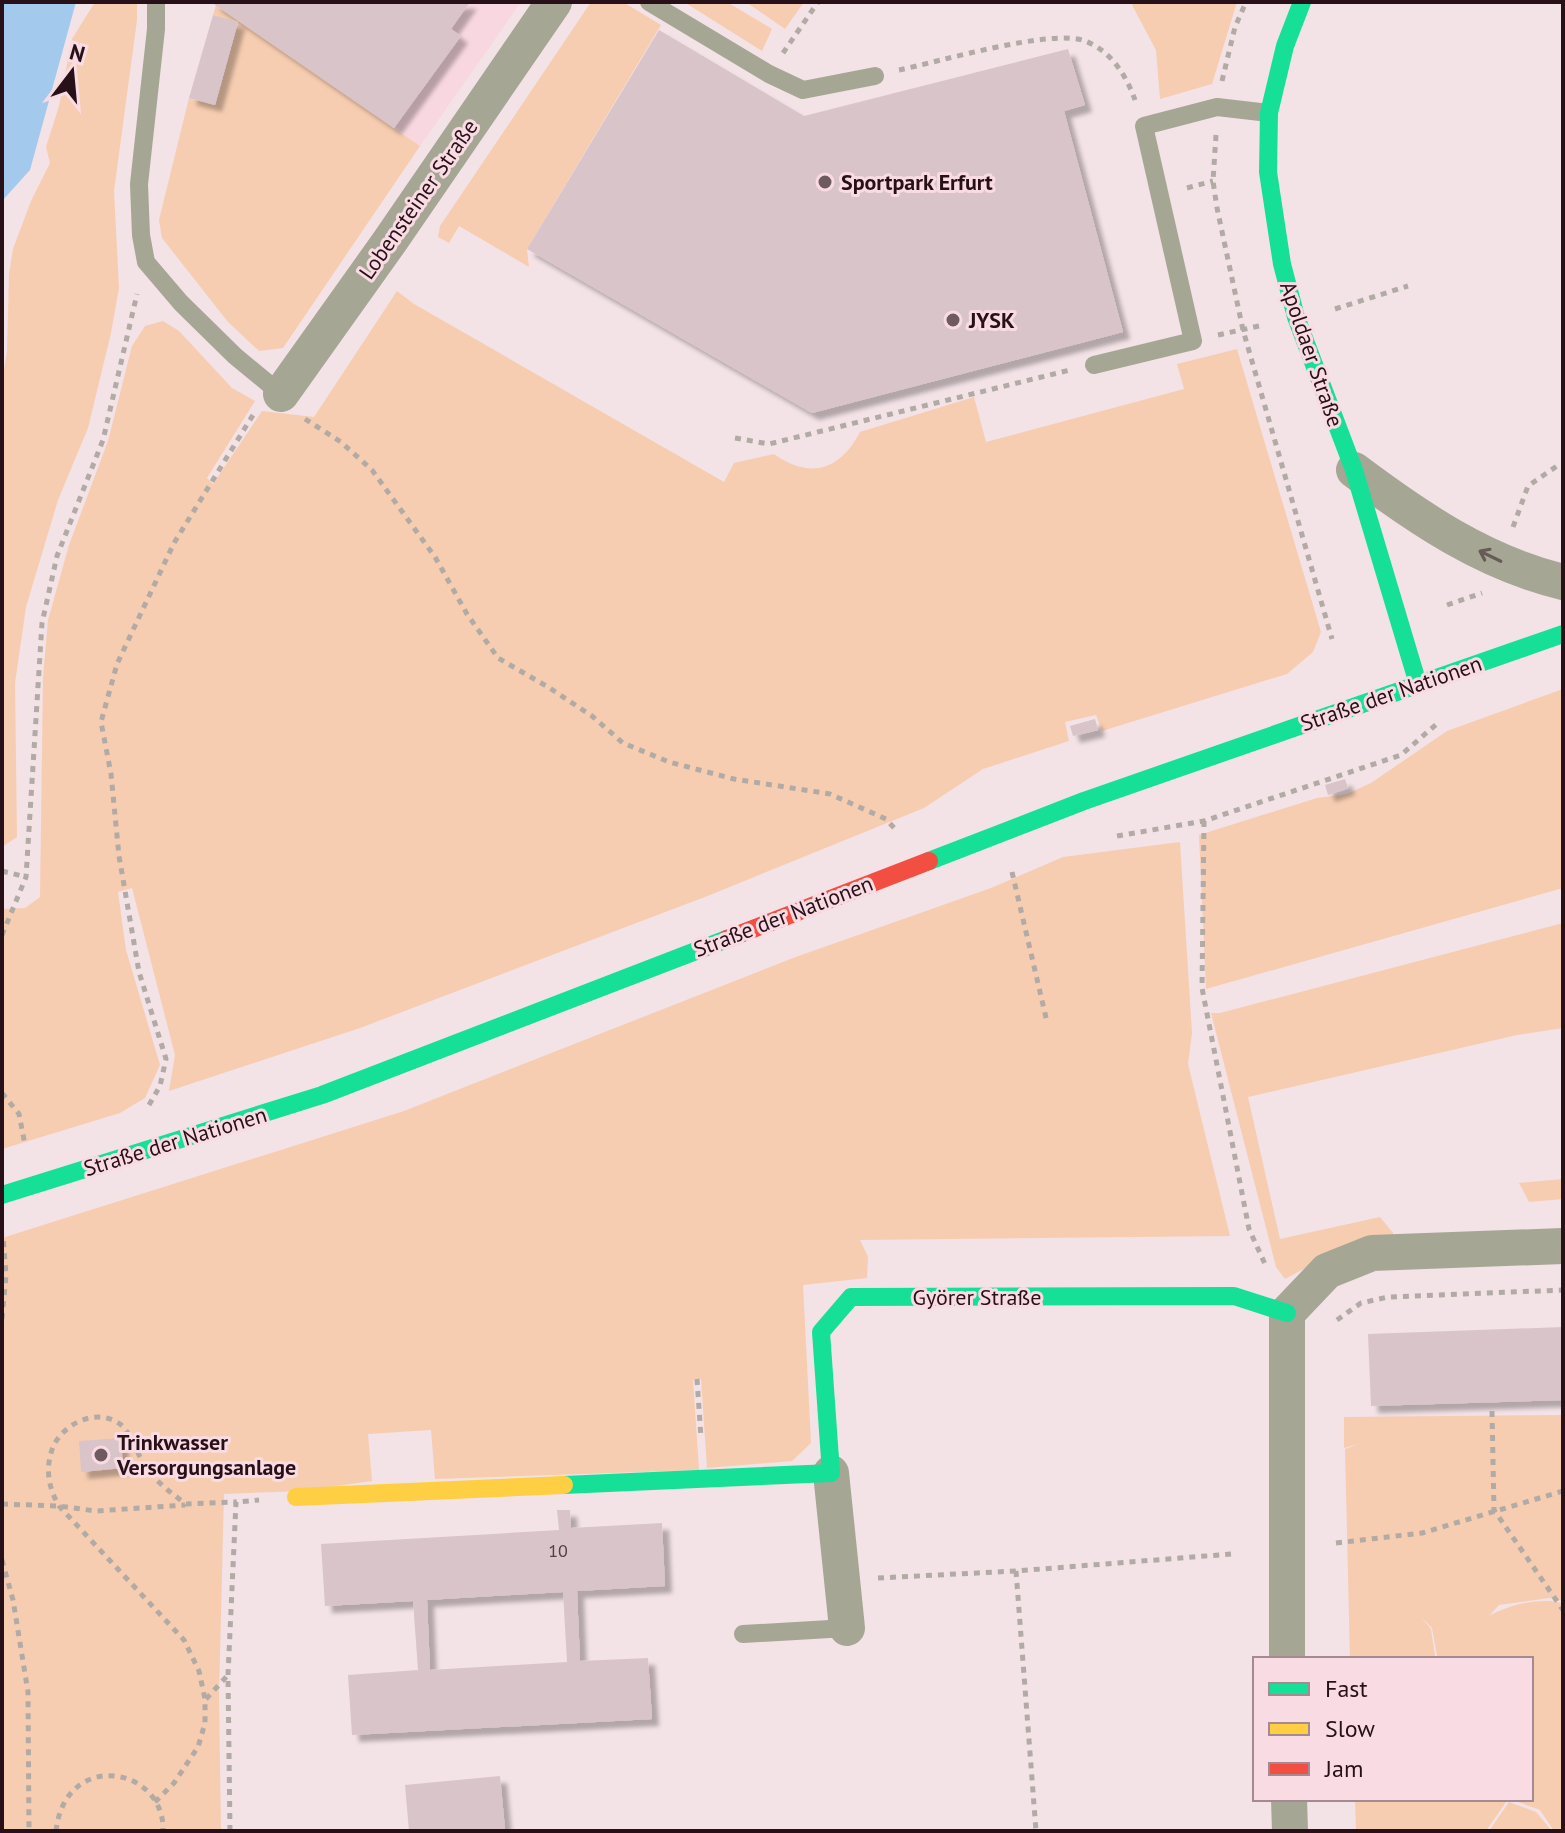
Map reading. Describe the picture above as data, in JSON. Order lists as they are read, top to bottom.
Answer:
{
  "streets": {
    "street": [
      "Lobensteiner Straße",
      "Apoldaer Straße",
      "Straße der Nationen",
      "Györer Straße"
    ]
  },
  "crossings": [
    ["Apoldaer Straße", "Straße der Nationen"]
  ],
  "places": ["Sportpark Erfurt", "JYSK", "Trinkwasser Versorgungsanlage"],
  "house_numbers": ["10"],
  "legend": ["Fast", "Slow", "Jam"],
  "north": "top"
}
